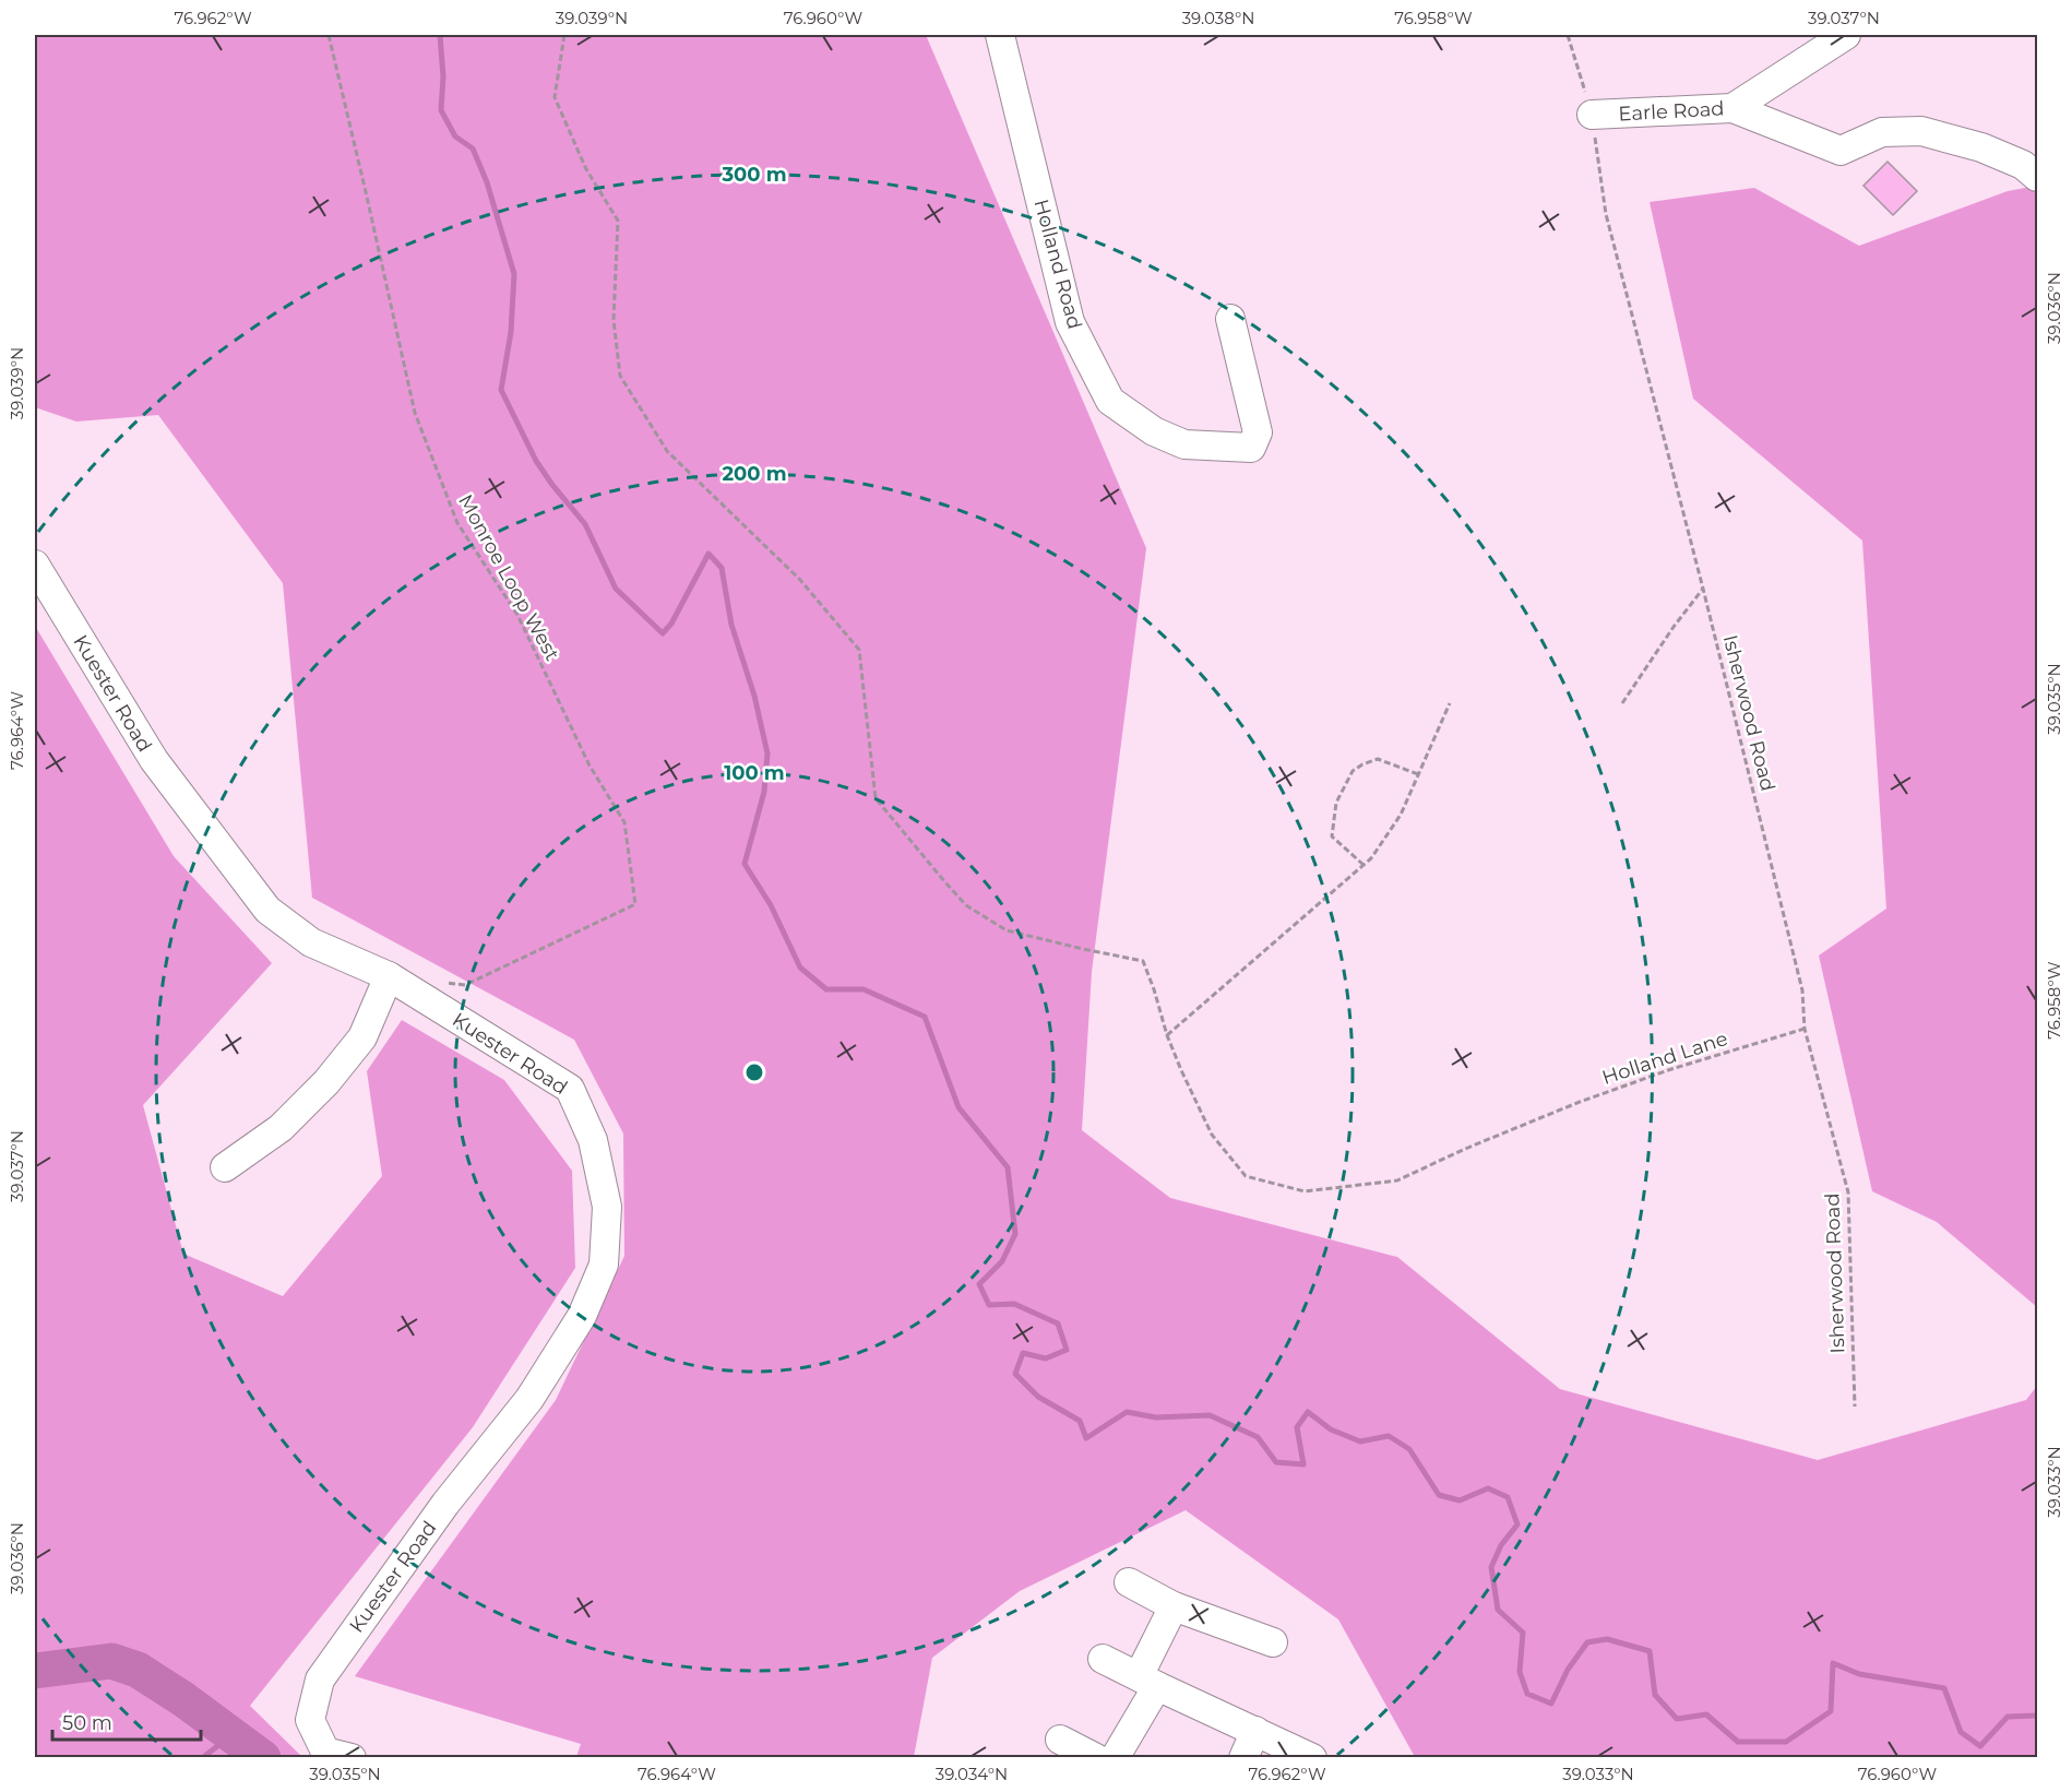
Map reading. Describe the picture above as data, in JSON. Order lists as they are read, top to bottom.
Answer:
{
  "streets": {
    "street": ["Earle Road", "Holland Road", "Kuester Road"],
    "path": ["Monroe Loop West", "Isherwood Road", "Holland Lane"]
  },
  "crossings": [
    ["Earle Road", "Isherwood Road"],
    ["Isherwood Road", "Holland Lane"]
  ],
  "scale_bar": "50 m",
  "coordinates": [
    "76.962°W",
    "39.039°N",
    "76.960°W",
    "39.038°N",
    "76.958°W",
    "39.037°N",
    "39.036°N",
    "39.035°N",
    "76.964°W",
    "39.033°N",
    "39.034°N"
  ],
  "rings": ["300 m", "200 m", "100 m"]
}
